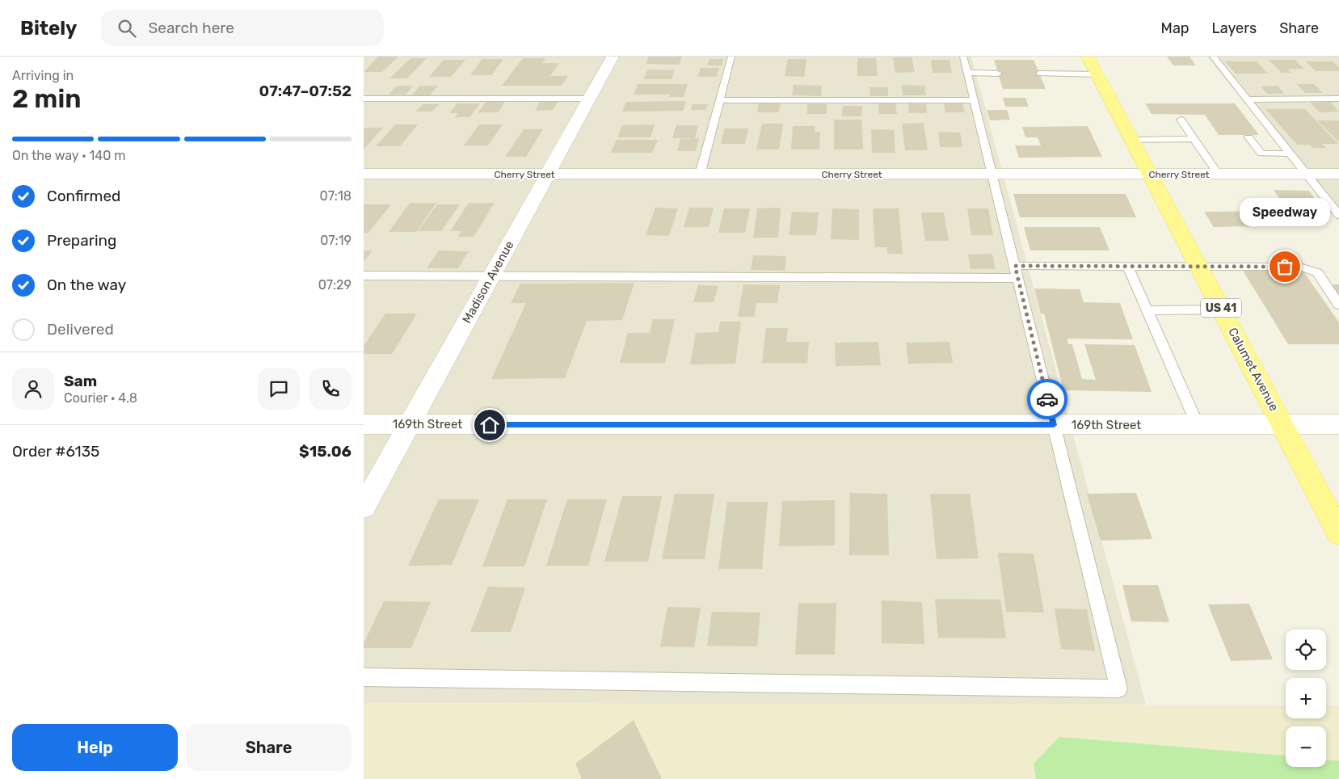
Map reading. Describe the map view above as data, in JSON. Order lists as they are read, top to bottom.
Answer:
{
  "streets": {
    "main road": ["US 41", "Calumet Avenue"],
    "street": ["Cherry Street", "Madison Avenue", "169th Street"]
  },
  "crossings": [
    ["Cherry Street", "Madison Avenue"],
    ["Cherry Street", "Calumet Avenue"],
    ["Madison Avenue", "169th Street"],
    ["Calumet Avenue", "169th Street"]
  ],
  "places": ["Speedway"],
  "page": {
    "header": "Bitely",
    "search": "Search here",
    "nav": ["Map", "Layers", "Share"],
    "heading": ["2 min", "Arriving in", "07:47–07:52"],
    "panel": [
      "Sam",
      "Courier · 4.8",
      "Order #6135",
      "$15.06"
    ],
    "bar": "On the way · 140 m",
    "list": [
      ["Confirmed", "07:18"],
      ["Preparing", "07:19"],
      ["On the way", "07:29"],
      "Delivered"
    ],
    "bubble": "Speedway",
    "map_buttons": ["+", "−"],
    "buttons": ["Help", "Share"]
  }
}
